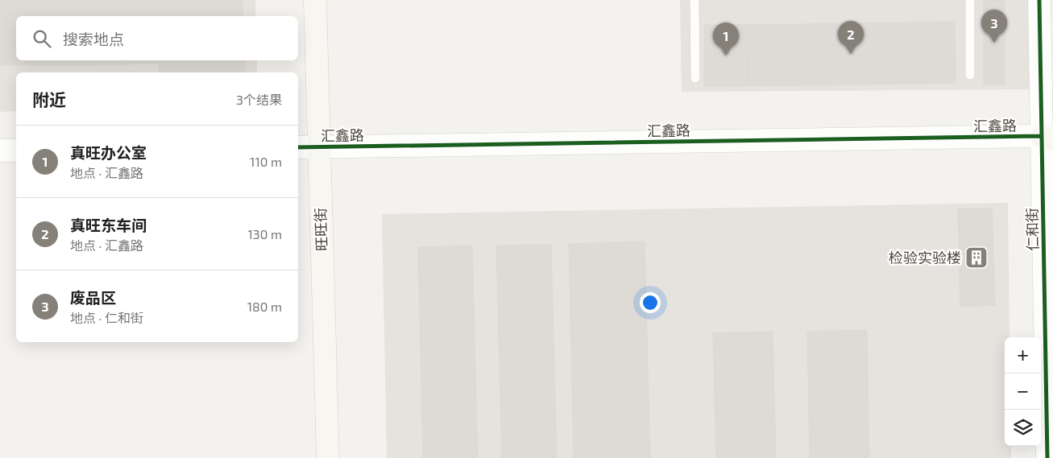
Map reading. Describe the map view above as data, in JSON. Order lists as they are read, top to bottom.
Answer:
{
  "streets": {
    "main road": ["旺旺街"],
    "street": ["汇鑫路", "仁和街"]
  },
  "crossings": [
    ["汇鑫路", "旺旺街"],
    ["汇鑫路", "仁和街"]
  ],
  "places": {
    "building": ["检验实验楼"]
  },
  "page": {
    "pins": ["3", "2", "1"],
    "search": "搜索地点",
    "heading": ["附近", "3个结果"],
    "list": [
      {
        "mark": "1",
        "name": "真旺办公室",
        "note": "地点 · 汇鑫路",
        "value": "110 m"
      },
      {
        "mark": "2",
        "name": "真旺东车间",
        "note": "地点 · 汇鑫路",
        "value": "130 m"
      },
      {
        "mark": "3",
        "name": "废品区",
        "note": "地点 · 仁和街",
        "value": "180 m"
      }
    ],
    "map_buttons": ["+", "−"]
  }
}
